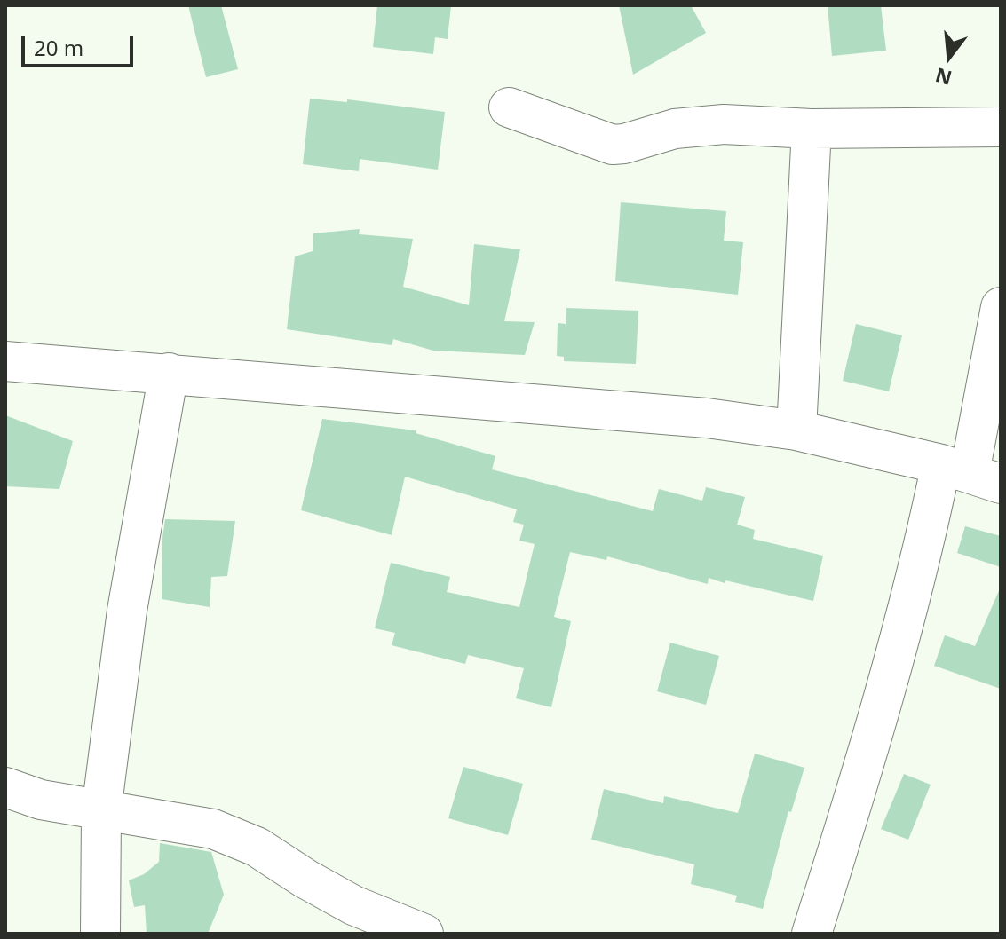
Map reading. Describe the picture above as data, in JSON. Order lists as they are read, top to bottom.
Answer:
{
  "scale_bar": "20 m",
  "north": "bottom"
}
